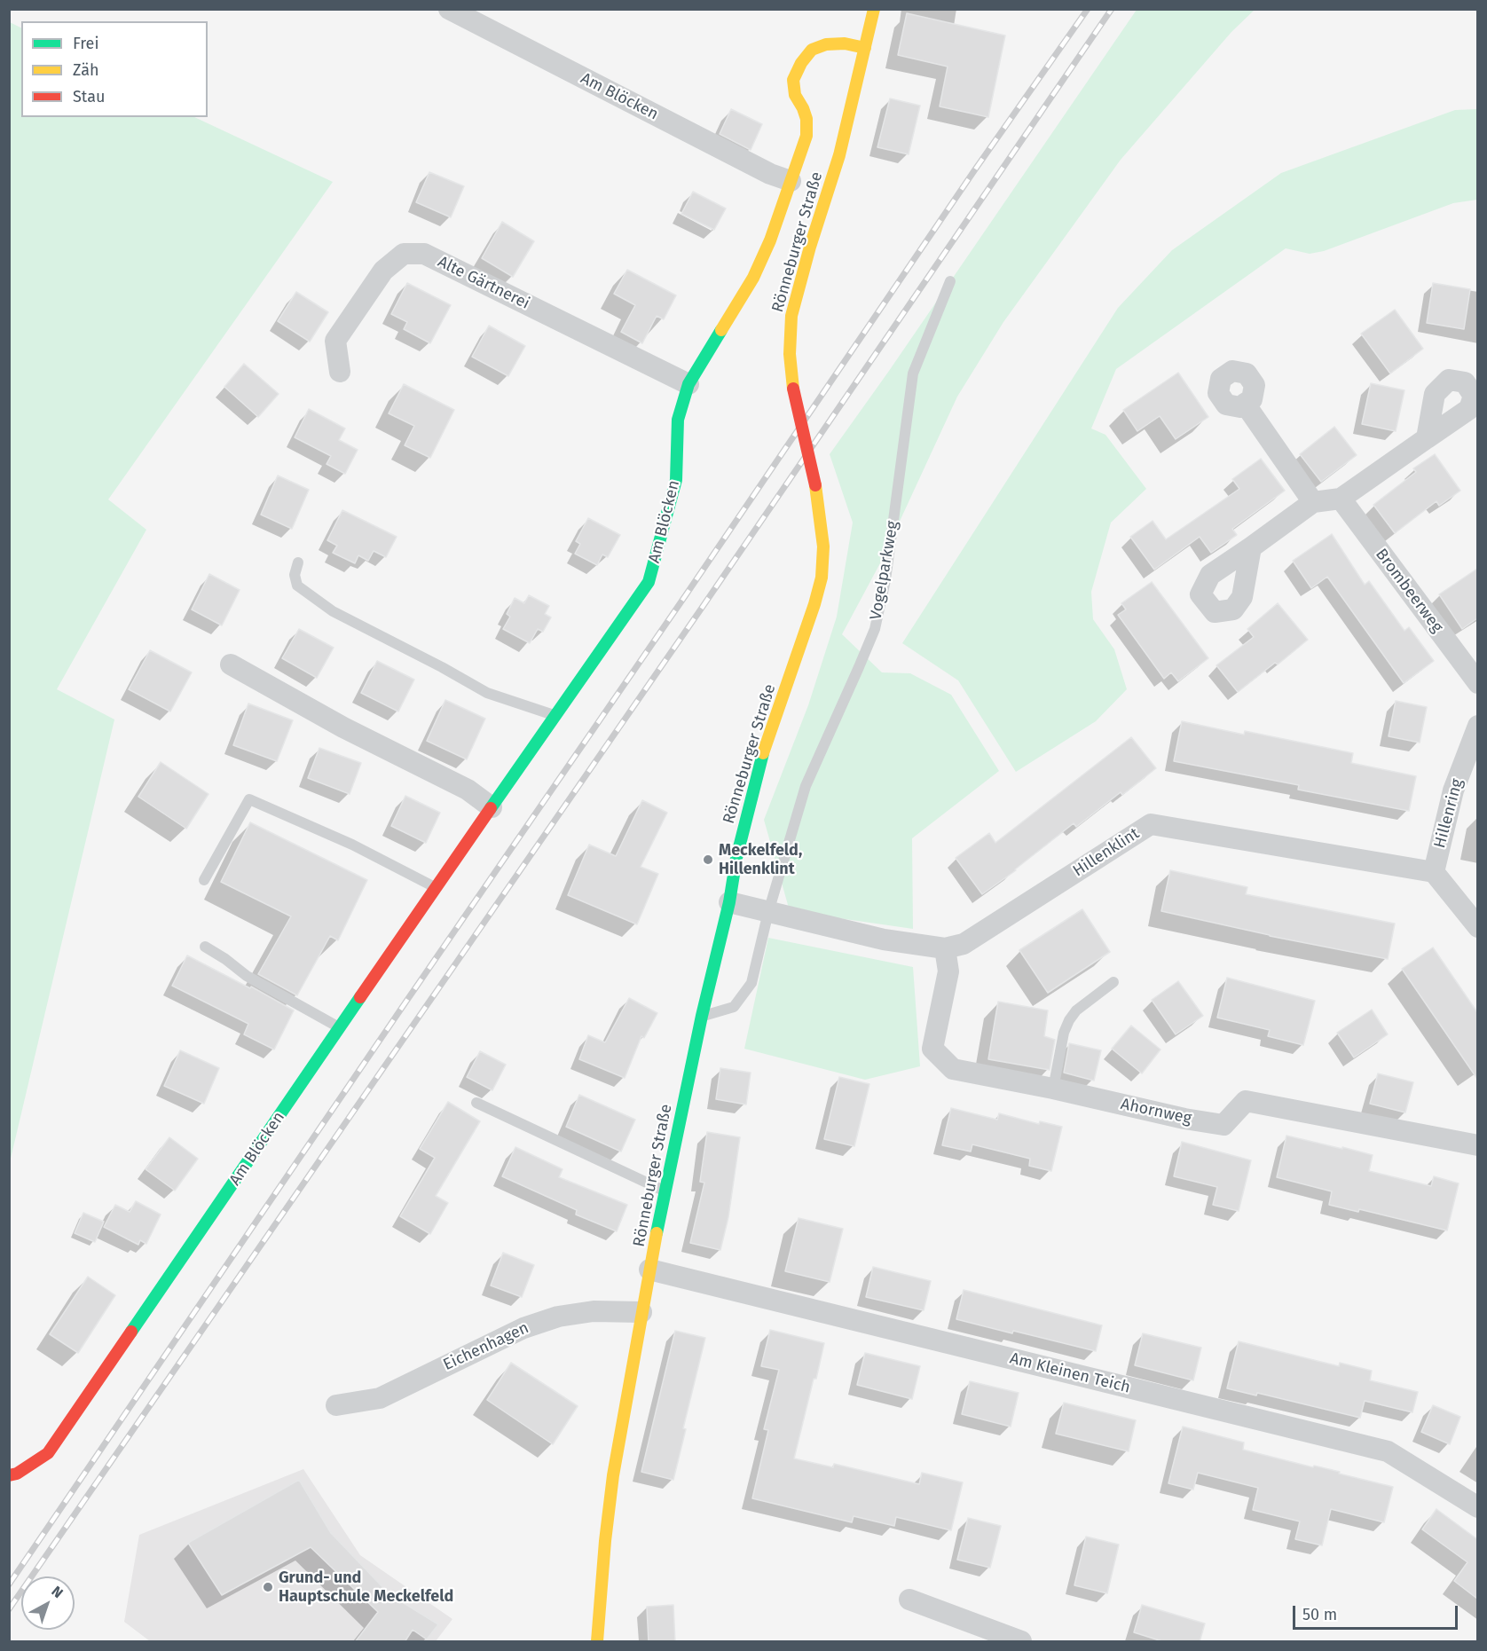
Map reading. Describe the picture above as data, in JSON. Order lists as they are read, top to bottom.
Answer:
{
  "streets": {
    "street": [
      "Am Blöcken",
      "Rönneburger Straße",
      "Alte Gärtnerei",
      "Brombeerweg",
      "Hillenring",
      "Hillenklint",
      "Ahornweg",
      "Eichenhagen",
      "Am Kleinen Teich"
    ],
    "lane": ["Vogelparkweg"]
  },
  "crossings": [
    ["Am Blöcken", "Rönneburger Straße"],
    ["Am Blöcken", "Alte Gärtnerei"],
    ["Rönneburger Straße", "Vogelparkweg"],
    ["Rönneburger Straße", "Hillenklint"],
    ["Rönneburger Straße", "Eichenhagen"],
    ["Rönneburger Straße", "Am Kleinen Teich"],
    ["Vogelparkweg", "Hillenklint"],
    ["Hillenring", "Hillenklint"],
    ["Hillenklint", "Ahornweg"]
  ],
  "places": ["Meckelfeld, Hillenklint", "Grund- und Hauptschule Meckelfeld"],
  "legend": ["Frei", "Zäh", "Stau"],
  "scale_bar": "50 m",
  "north": "top right"
}
